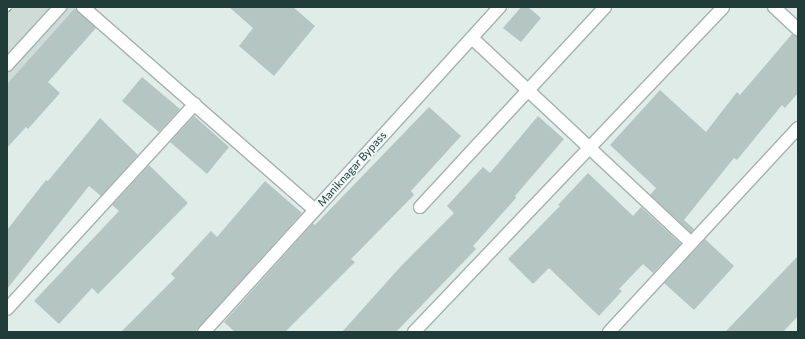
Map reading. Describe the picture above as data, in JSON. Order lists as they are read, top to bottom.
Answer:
{
  "streets": {
    "street": ["Maniknagar Bypass"]
  }
}
